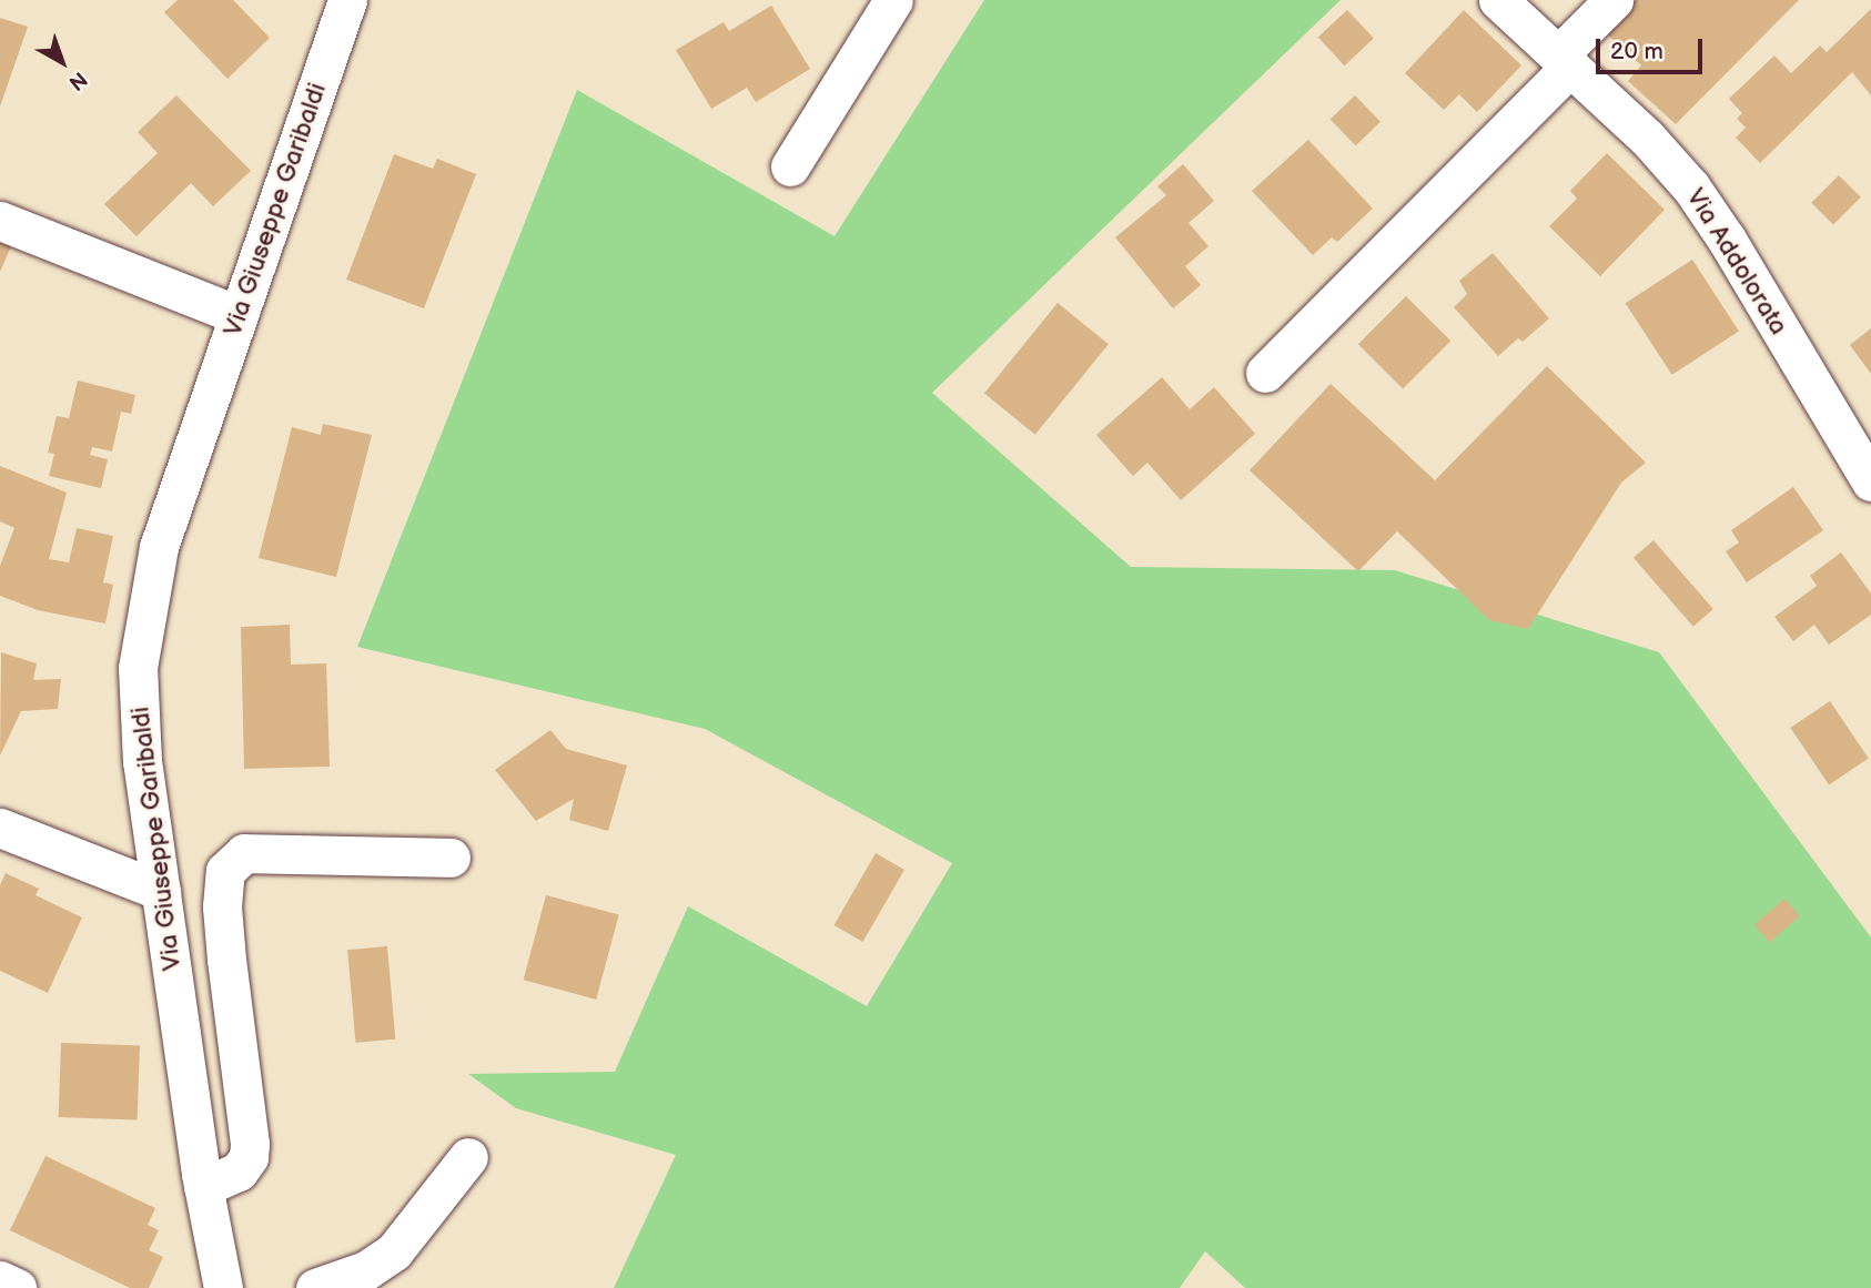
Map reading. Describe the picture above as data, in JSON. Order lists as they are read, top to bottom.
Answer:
{
  "streets": {
    "street": ["Via Giuseppe Garibaldi", "Via Addolorata"]
  },
  "scale_bar": "20 m",
  "north": "bottom right"
}
